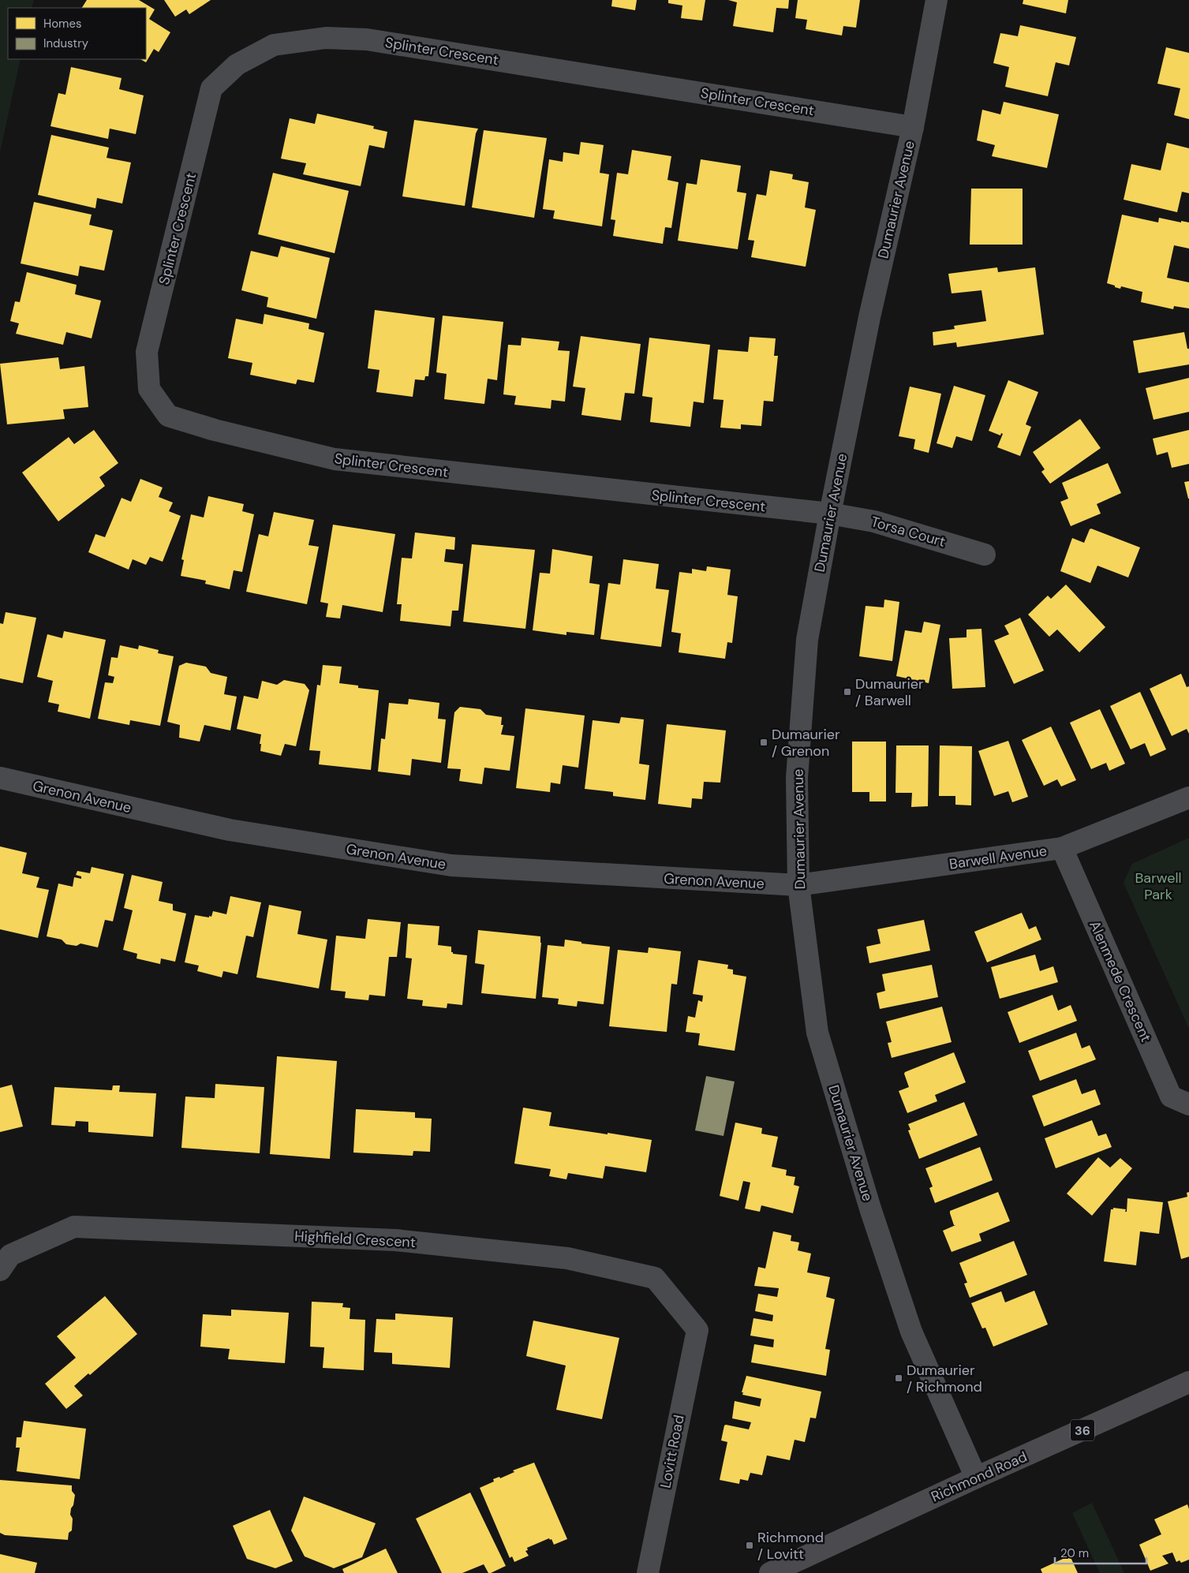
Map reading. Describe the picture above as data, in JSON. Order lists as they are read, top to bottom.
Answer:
{
  "streets": {
    "main road": ["36", "Richmond Road"],
    "street": [
      "Splinter Crescent",
      "Dumaurier Avenue",
      "Torsa Court",
      "Grenon Avenue",
      "Barwell Avenue",
      "Alenmede Crescent",
      "Highfield Crescent",
      "Lovitt Road"
    ]
  },
  "crossings": [
    ["Splinter Crescent", "Dumaurier Avenue"],
    ["Splinter Crescent", "Torsa Court"],
    ["Dumaurier Avenue", "Torsa Court"],
    ["Dumaurier Avenue", "Grenon Avenue"],
    ["Dumaurier Avenue", "Barwell Avenue"],
    ["Dumaurier Avenue", "Richmond Road"],
    ["Grenon Avenue", "Barwell Avenue"],
    ["Barwell Avenue", "Alenmede Crescent"],
    ["Highfield Crescent", "Lovitt Road"]
  ],
  "parks": ["Barwell Park"],
  "places": {
    "transit": [
      "Dumaurier / Barwell",
      "Dumaurier / Grenon",
      "Dumaurier / Richmond",
      "Richmond / Lovitt"
    ]
  },
  "legend": ["Homes", "Industry"],
  "scale_bar": "20 m"
}
